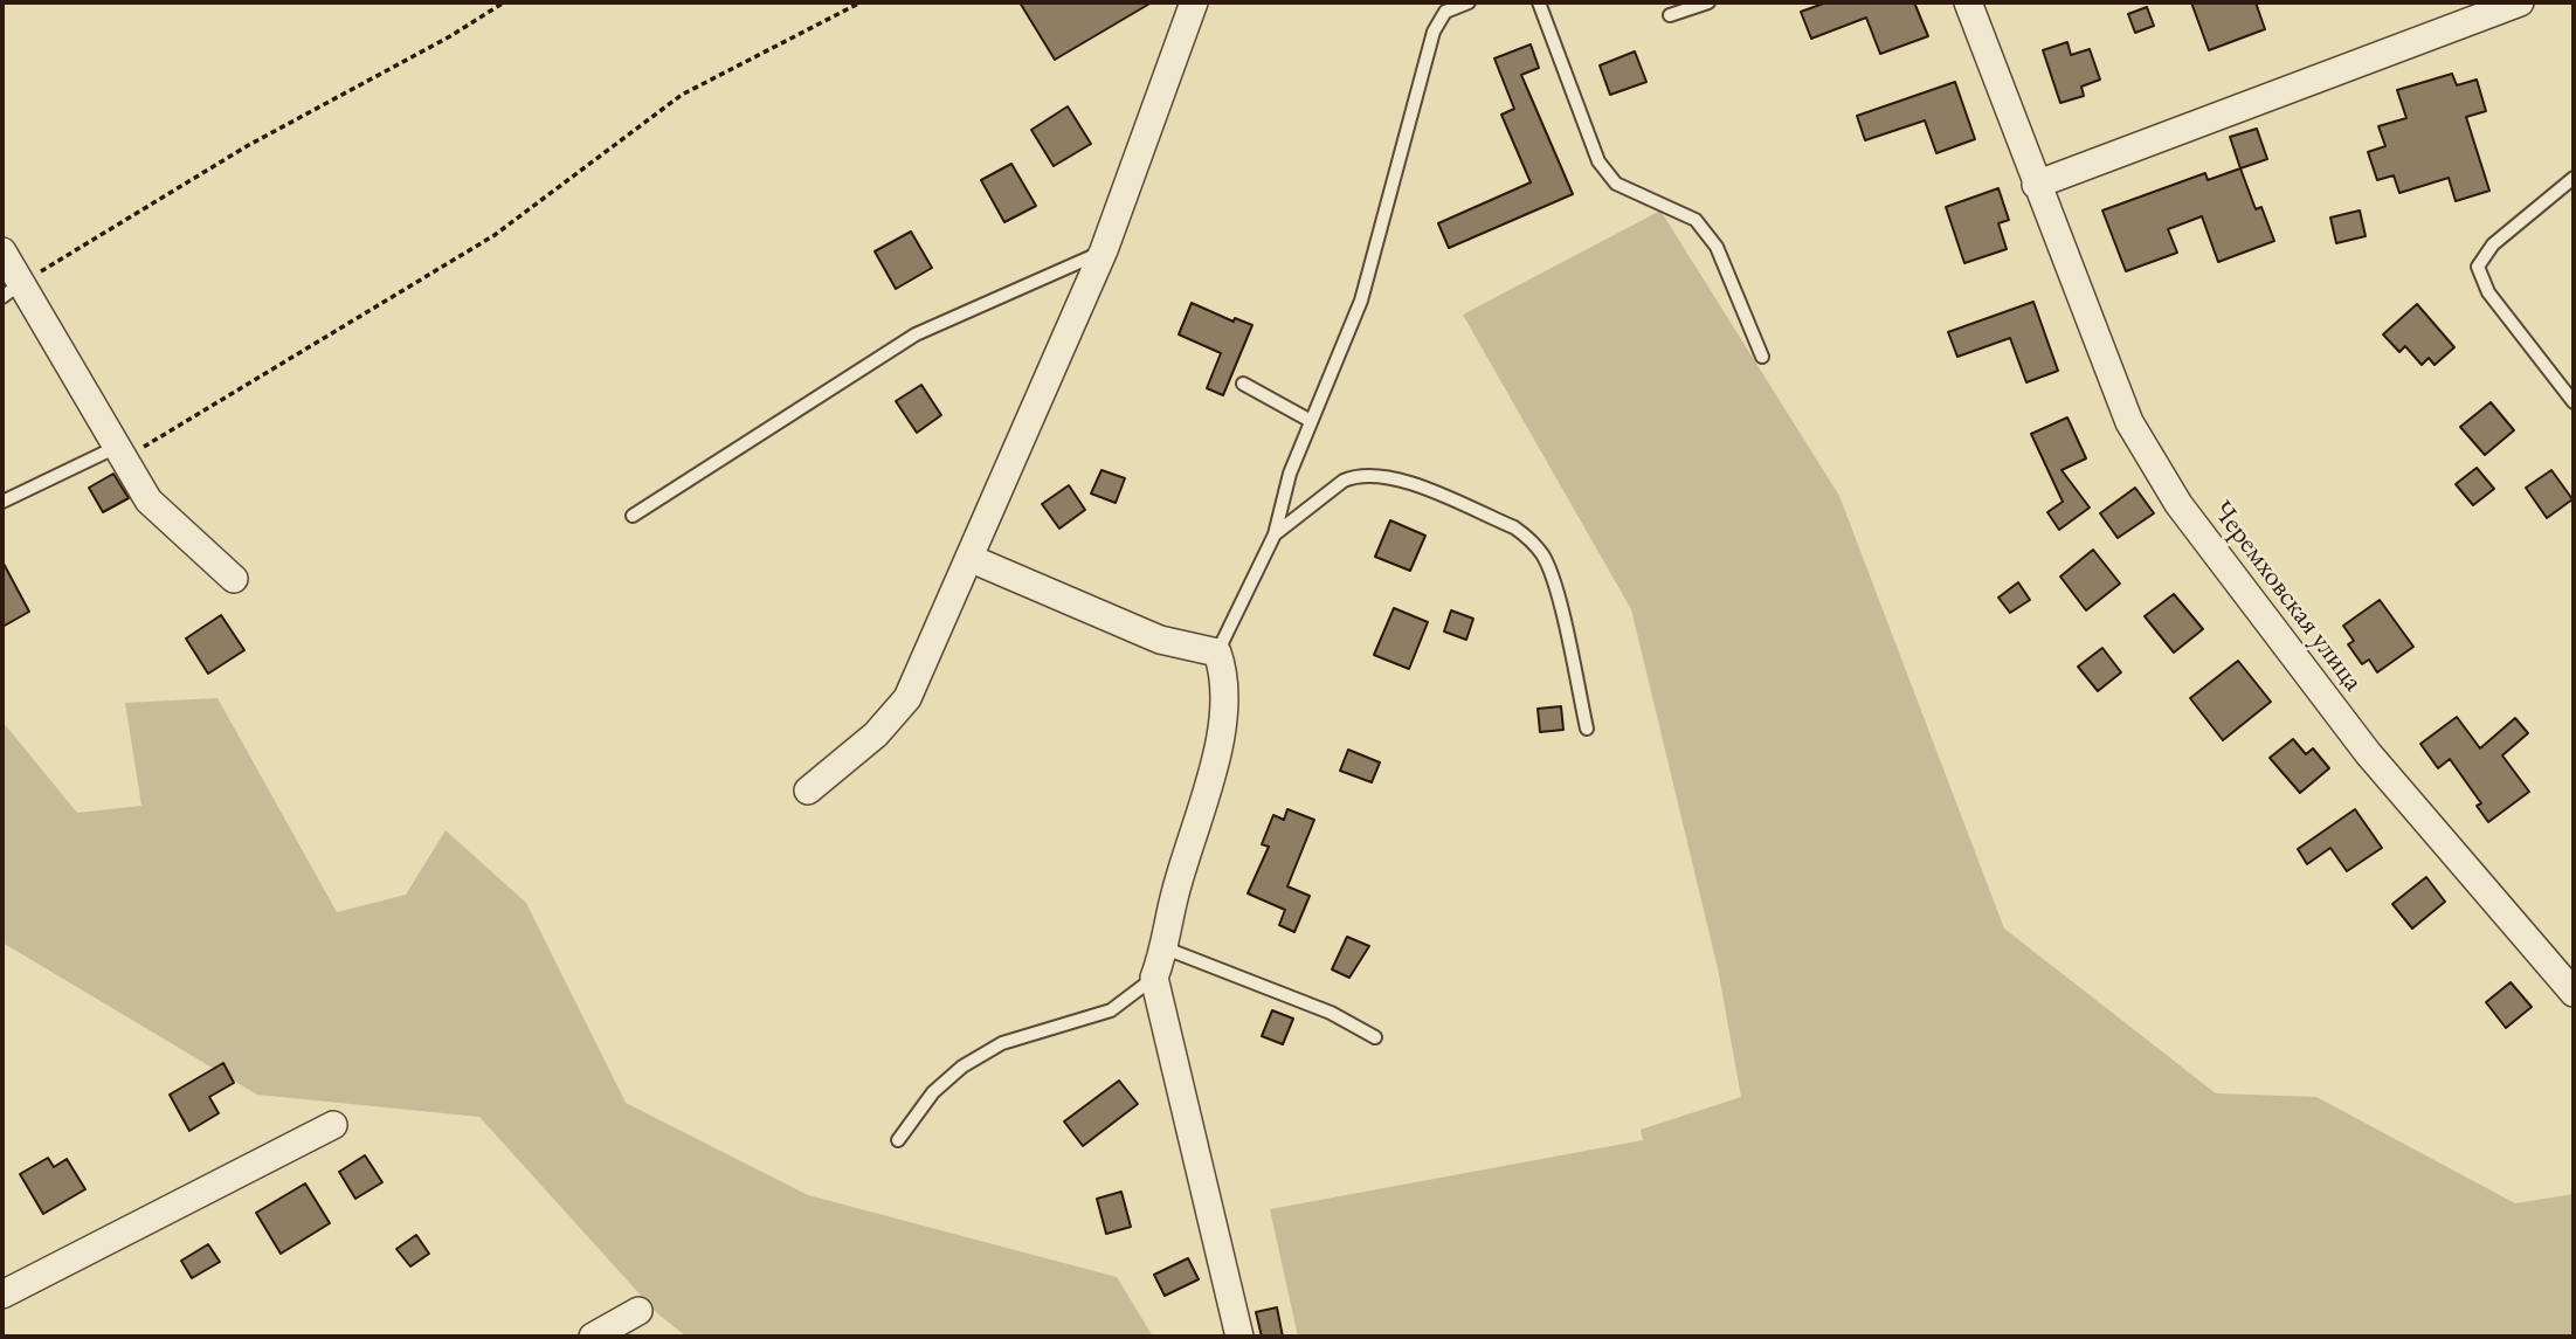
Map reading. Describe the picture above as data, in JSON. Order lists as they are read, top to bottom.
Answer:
{
  "streets": {
    "street": ["Черемховская улица"]
  }
}
